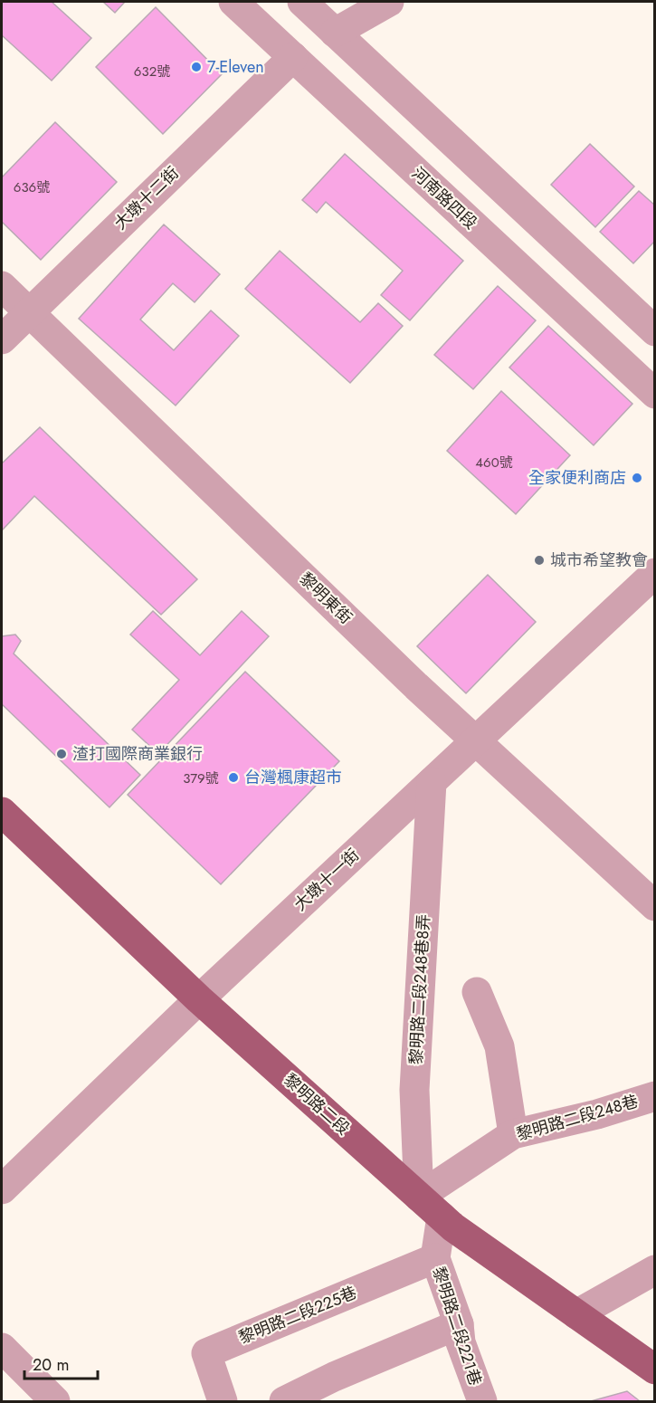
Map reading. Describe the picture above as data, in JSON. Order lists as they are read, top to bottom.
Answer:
{
  "streets": {
    "main road": ["黎明路二段"],
    "street": [
      "大墩十二街",
      "河南路四段",
      "黎明東街",
      "大墩十一街",
      "黎明路二段248巷8弄",
      "黎明路二段248巷",
      "黎明路二段225巷",
      "黎明路二段221巷"
    ]
  },
  "crossings": [
    ["大墩十二街", "河南路四段"],
    ["大墩十二街", "黎明東街"],
    ["黎明東街", "大墩十一街"],
    ["大墩十一街", "黎明路二段248巷8弄"],
    ["大墩十一街", "黎明路二段"],
    ["黎明路二段248巷8弄", "黎明路二段"],
    ["黎明路二段248巷8弄", "黎明路二段248巷"],
    ["黎明路二段", "黎明路二段248巷"],
    ["黎明路二段", "黎明路二段221巷"],
    ["黎明路二段225巷", "黎明路二段221巷"]
  ],
  "places": [
    "7-Eleven",
    "全家便利商店",
    "城市希望教會",
    "渣打國際商業銀行",
    "台灣楓康超市"
  ],
  "house_numbers": [
    "632號",
    "636號",
    "460號",
    "379號"
  ],
  "scale_bar": "20 m"
}
